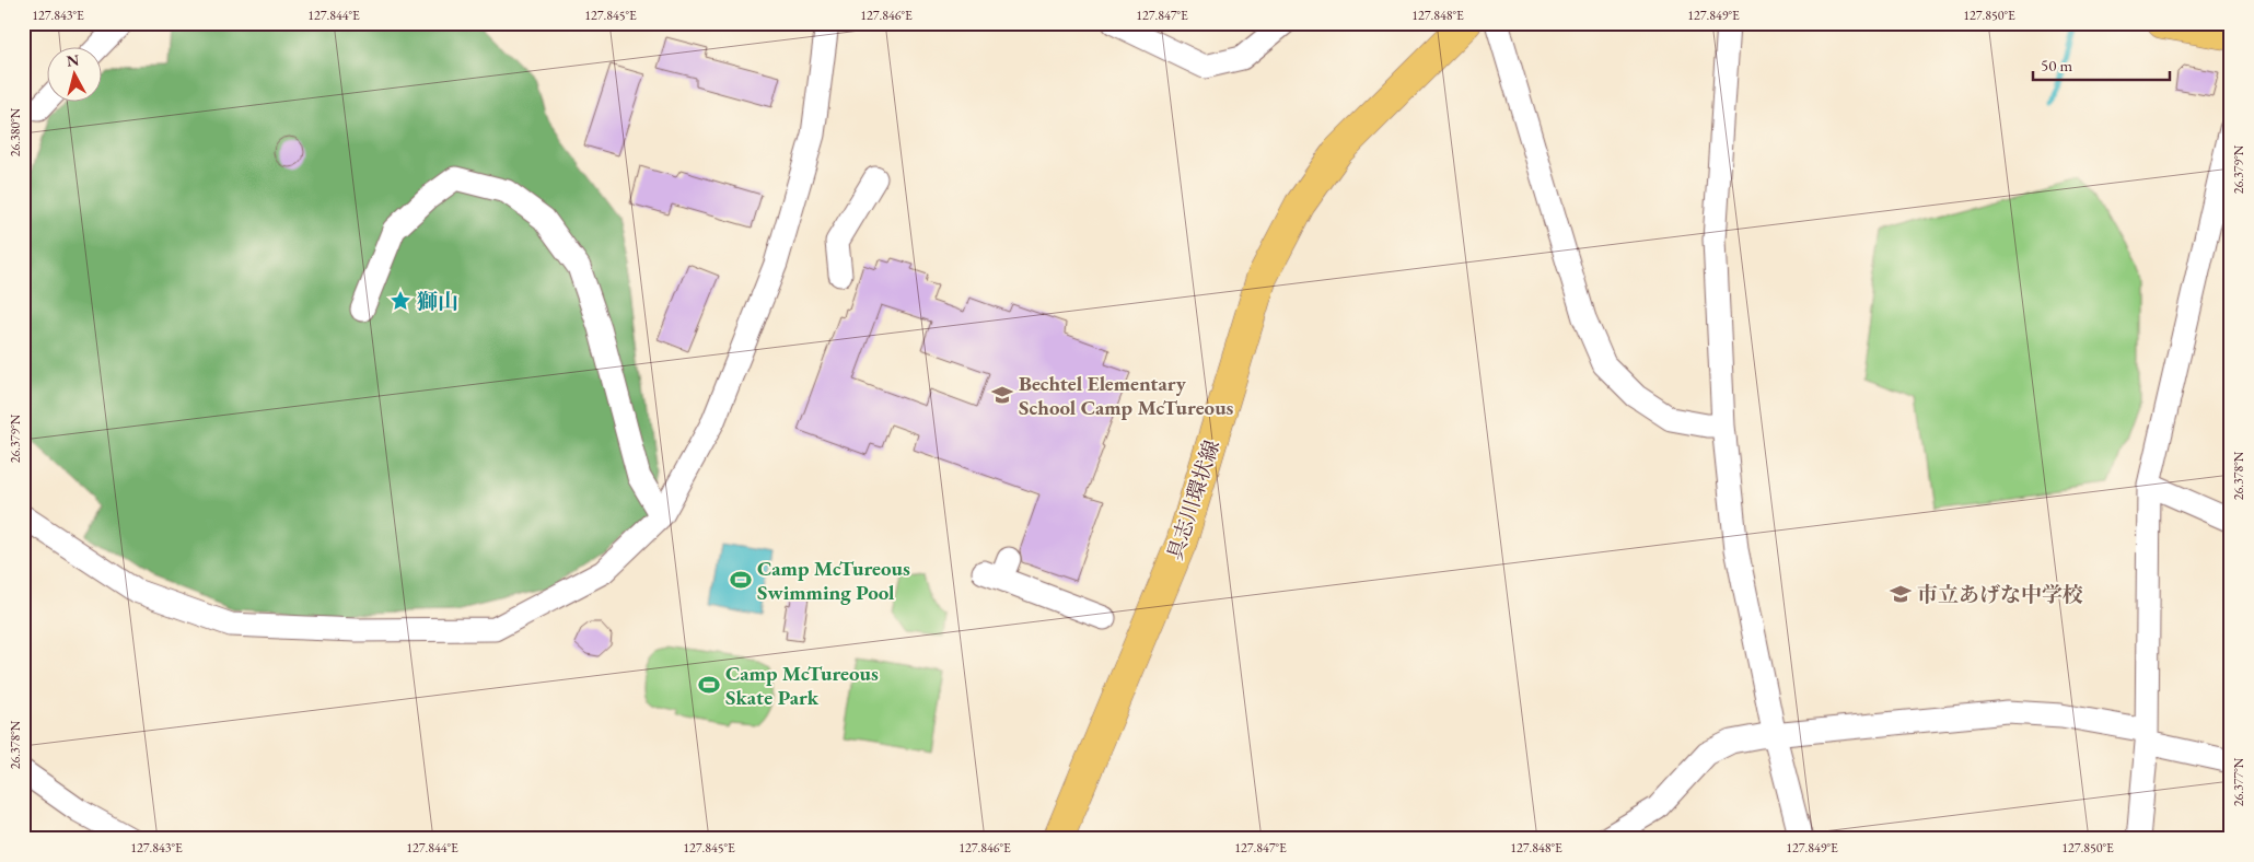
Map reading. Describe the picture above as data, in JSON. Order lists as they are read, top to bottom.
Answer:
{
  "streets": {
    "main road": ["具志川環状線"]
  },
  "places": {
    "place": ["獅山"],
    "school or university": ["Bechtel Elementary School Camp McTureous", "市立あげな中学校"],
    "sports": ["Camp McTureous Swimming Pool", "Camp McTureous Skate Park"]
  },
  "scale_bar": "50 m",
  "north": "top",
  "coordinates": [
    "127.843°E",
    "127.844°E",
    "127.845°E",
    "127.846°E",
    "127.847°E",
    "127.848°E",
    "127.849°E",
    "127.850°E",
    "26.380°N",
    "26.379°N",
    "26.378°N",
    "26.377°N"
  ]
}
